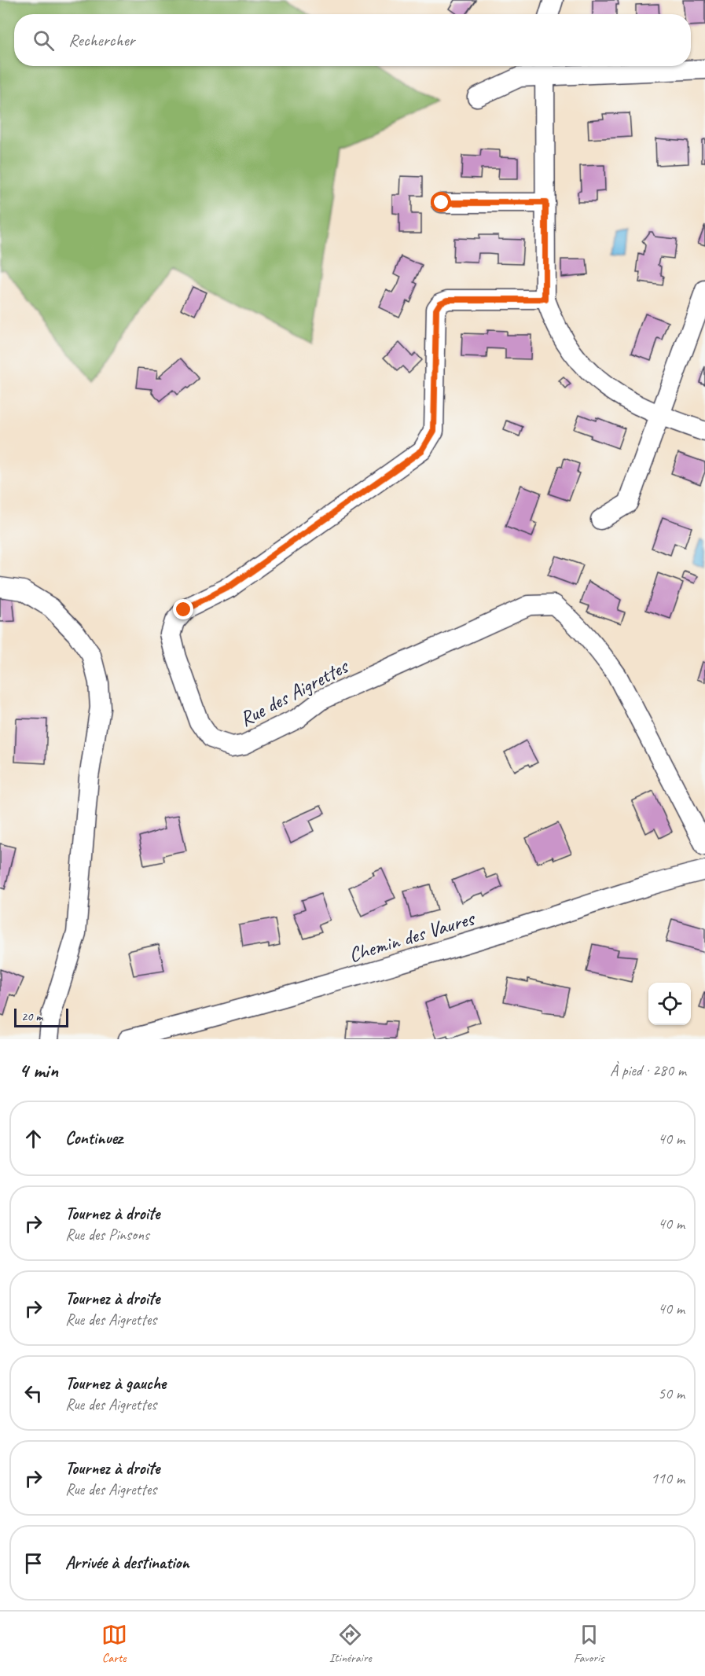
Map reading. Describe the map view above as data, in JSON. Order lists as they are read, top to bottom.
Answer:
{
  "streets": {
    "street": ["Rue des Aigrettes", "Chemin des Vaures"]
  },
  "scale_bar": "20 m",
  "page": {
    "search": "Rechercher",
    "scale": "20 m",
    "heading": ["4 min", "À pied · 280 m"],
    "list": [
      ["Continuez", "40 m"],
      ["Tournez à droite", "Rue des Pinsons", "40 m"],
      ["Tournez à droite", "Rue des Aigrettes", "40 m"],
      ["Tournez à gauche", "Rue des Aigrettes", "50 m"],
      ["Tournez à droite", "Rue des Aigrettes", "110 m"],
      "Arrivée à destination"
    ],
    "nav": ["Carte", "Itinéraire", "Favoris"]
  }
}
